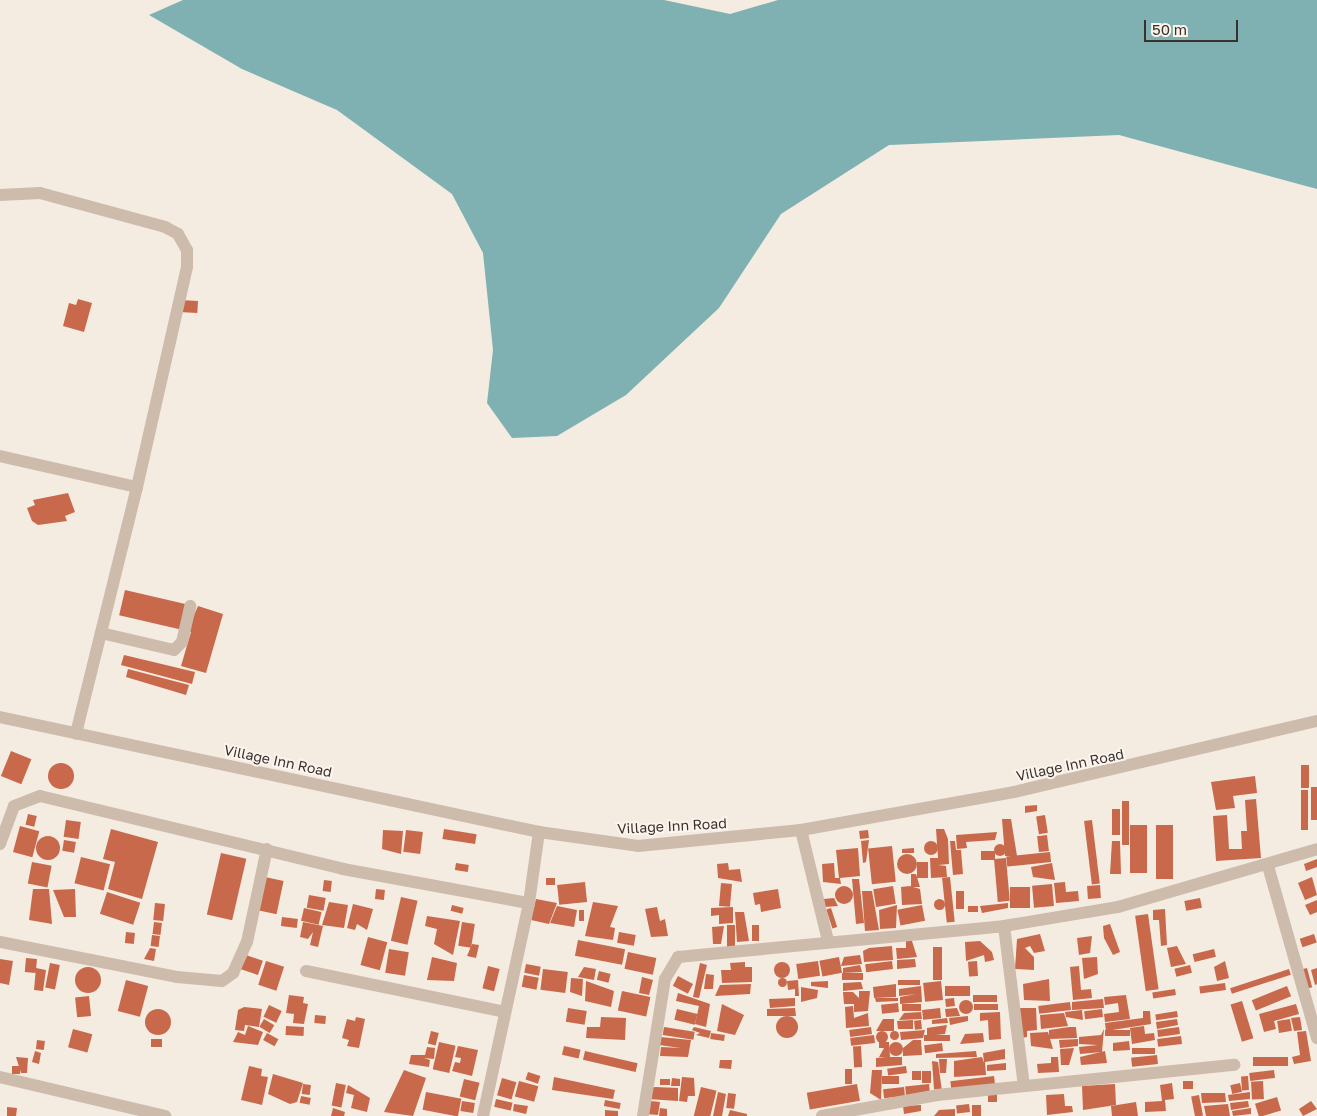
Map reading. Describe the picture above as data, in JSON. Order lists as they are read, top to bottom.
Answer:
{
  "streets": {
    "street": ["Village Inn Road"]
  },
  "scale_bar": "50 m"
}
